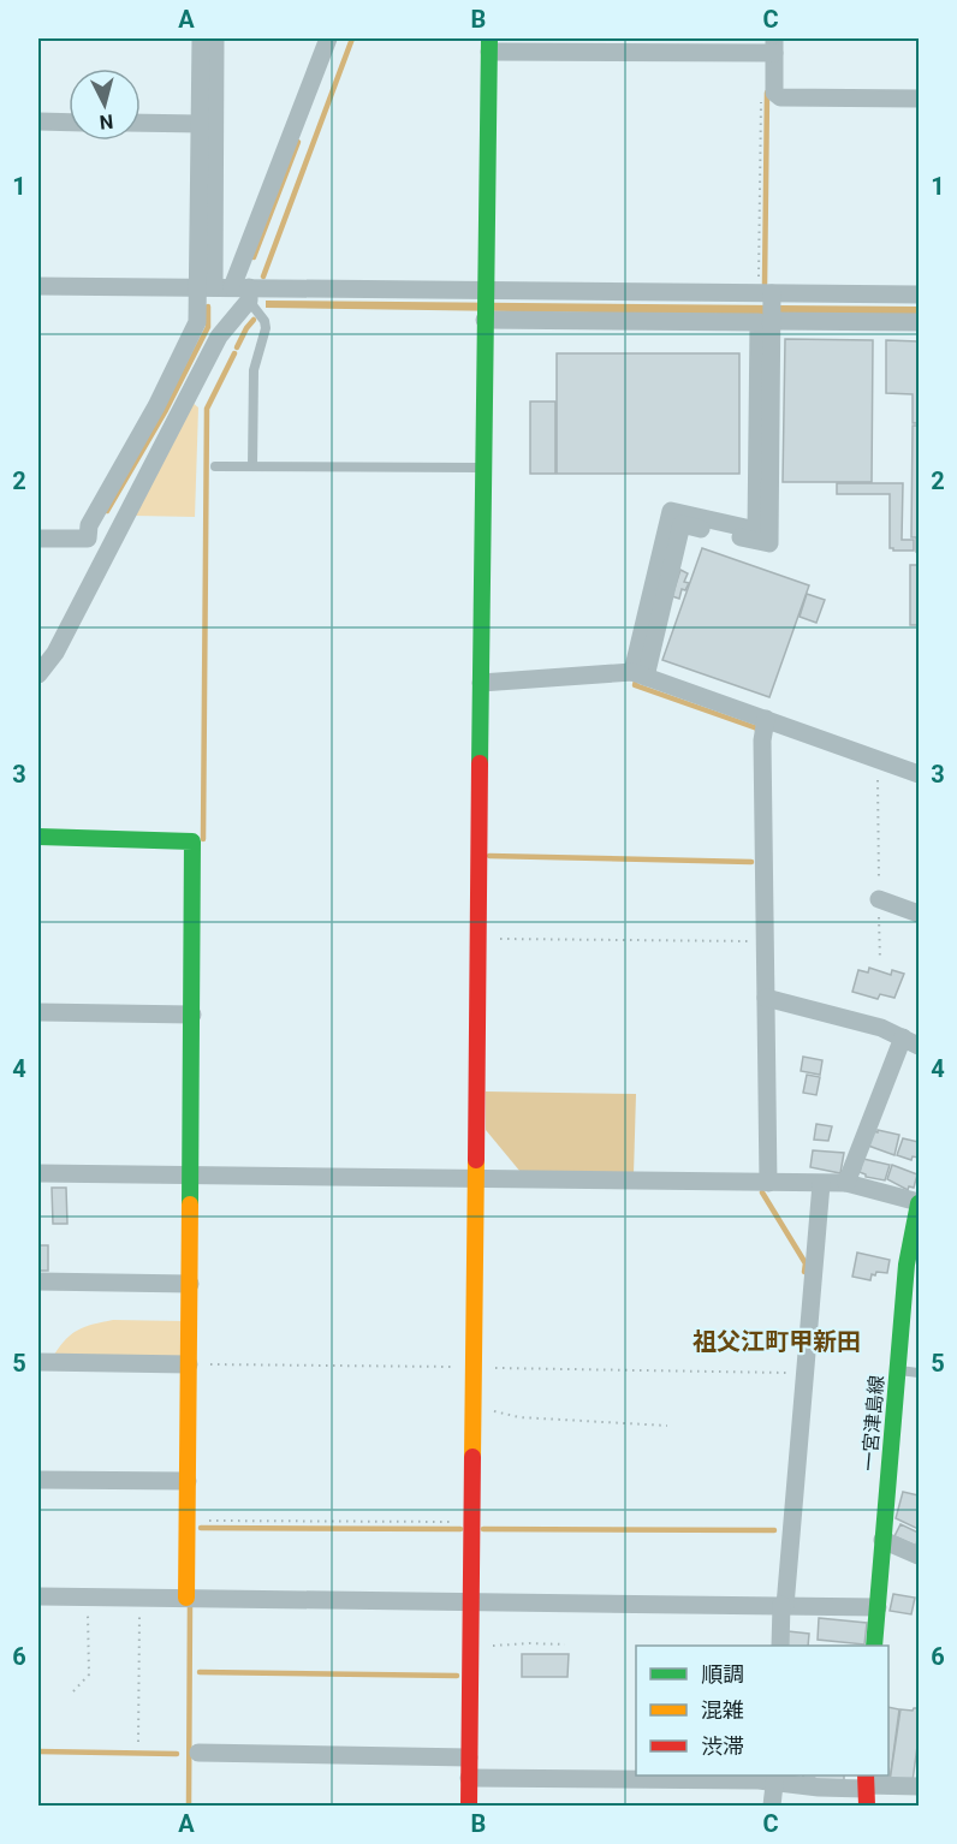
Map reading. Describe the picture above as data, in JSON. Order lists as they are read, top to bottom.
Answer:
{
  "streets": {
    "street": ["一宮津島線"]
  },
  "districts": ["祖父江町甲新田"],
  "legend": ["順調", "混雑", "渋滞"],
  "north": "bottom",
  "grid": {
    "columns": ["A", "B", "C"],
    "rows": [
      "1",
      "2",
      "3",
      "4",
      "5",
      "6"
    ]
  }
}
